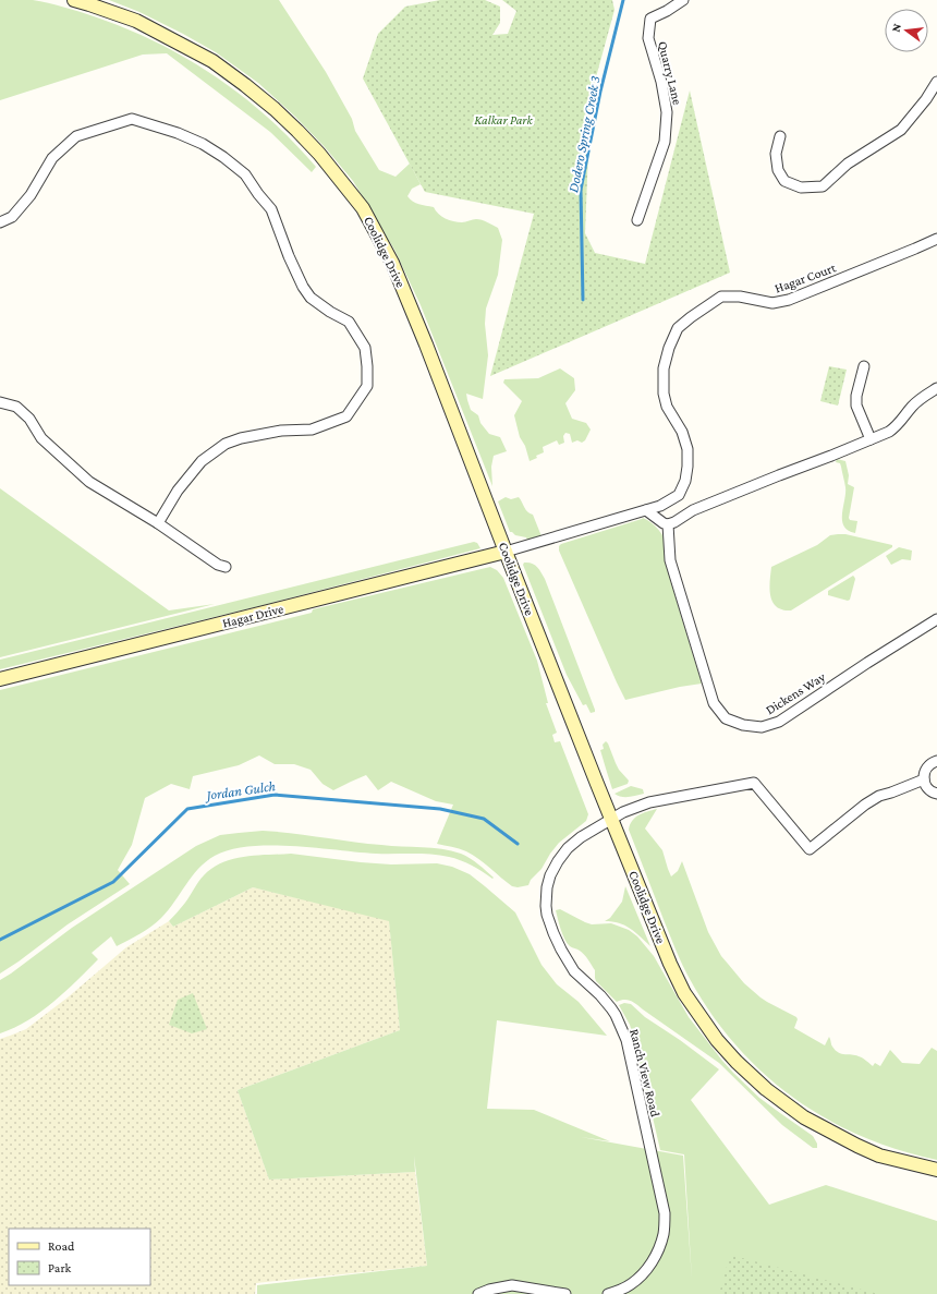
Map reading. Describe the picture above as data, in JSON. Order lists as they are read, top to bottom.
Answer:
{
  "streets": {
    "main road": ["Coolidge Drive", "Hagar Drive"],
    "street": [
      "Quarry Lane",
      "Hagar Court",
      "Dickens Way",
      "Ranch View Road"
    ]
  },
  "crossings": [
    ["Coolidge Drive", "Hagar Court"],
    ["Coolidge Drive", "Hagar Drive"],
    ["Coolidge Drive", "Ranch View Road"],
    ["Hagar Court", "Hagar Drive"]
  ],
  "water": ["Dodero Spring Creek 3", "Jordan Gulch"],
  "parks": ["Kalkar Park"],
  "legend": ["Road", "Park"],
  "north": "left"
}
